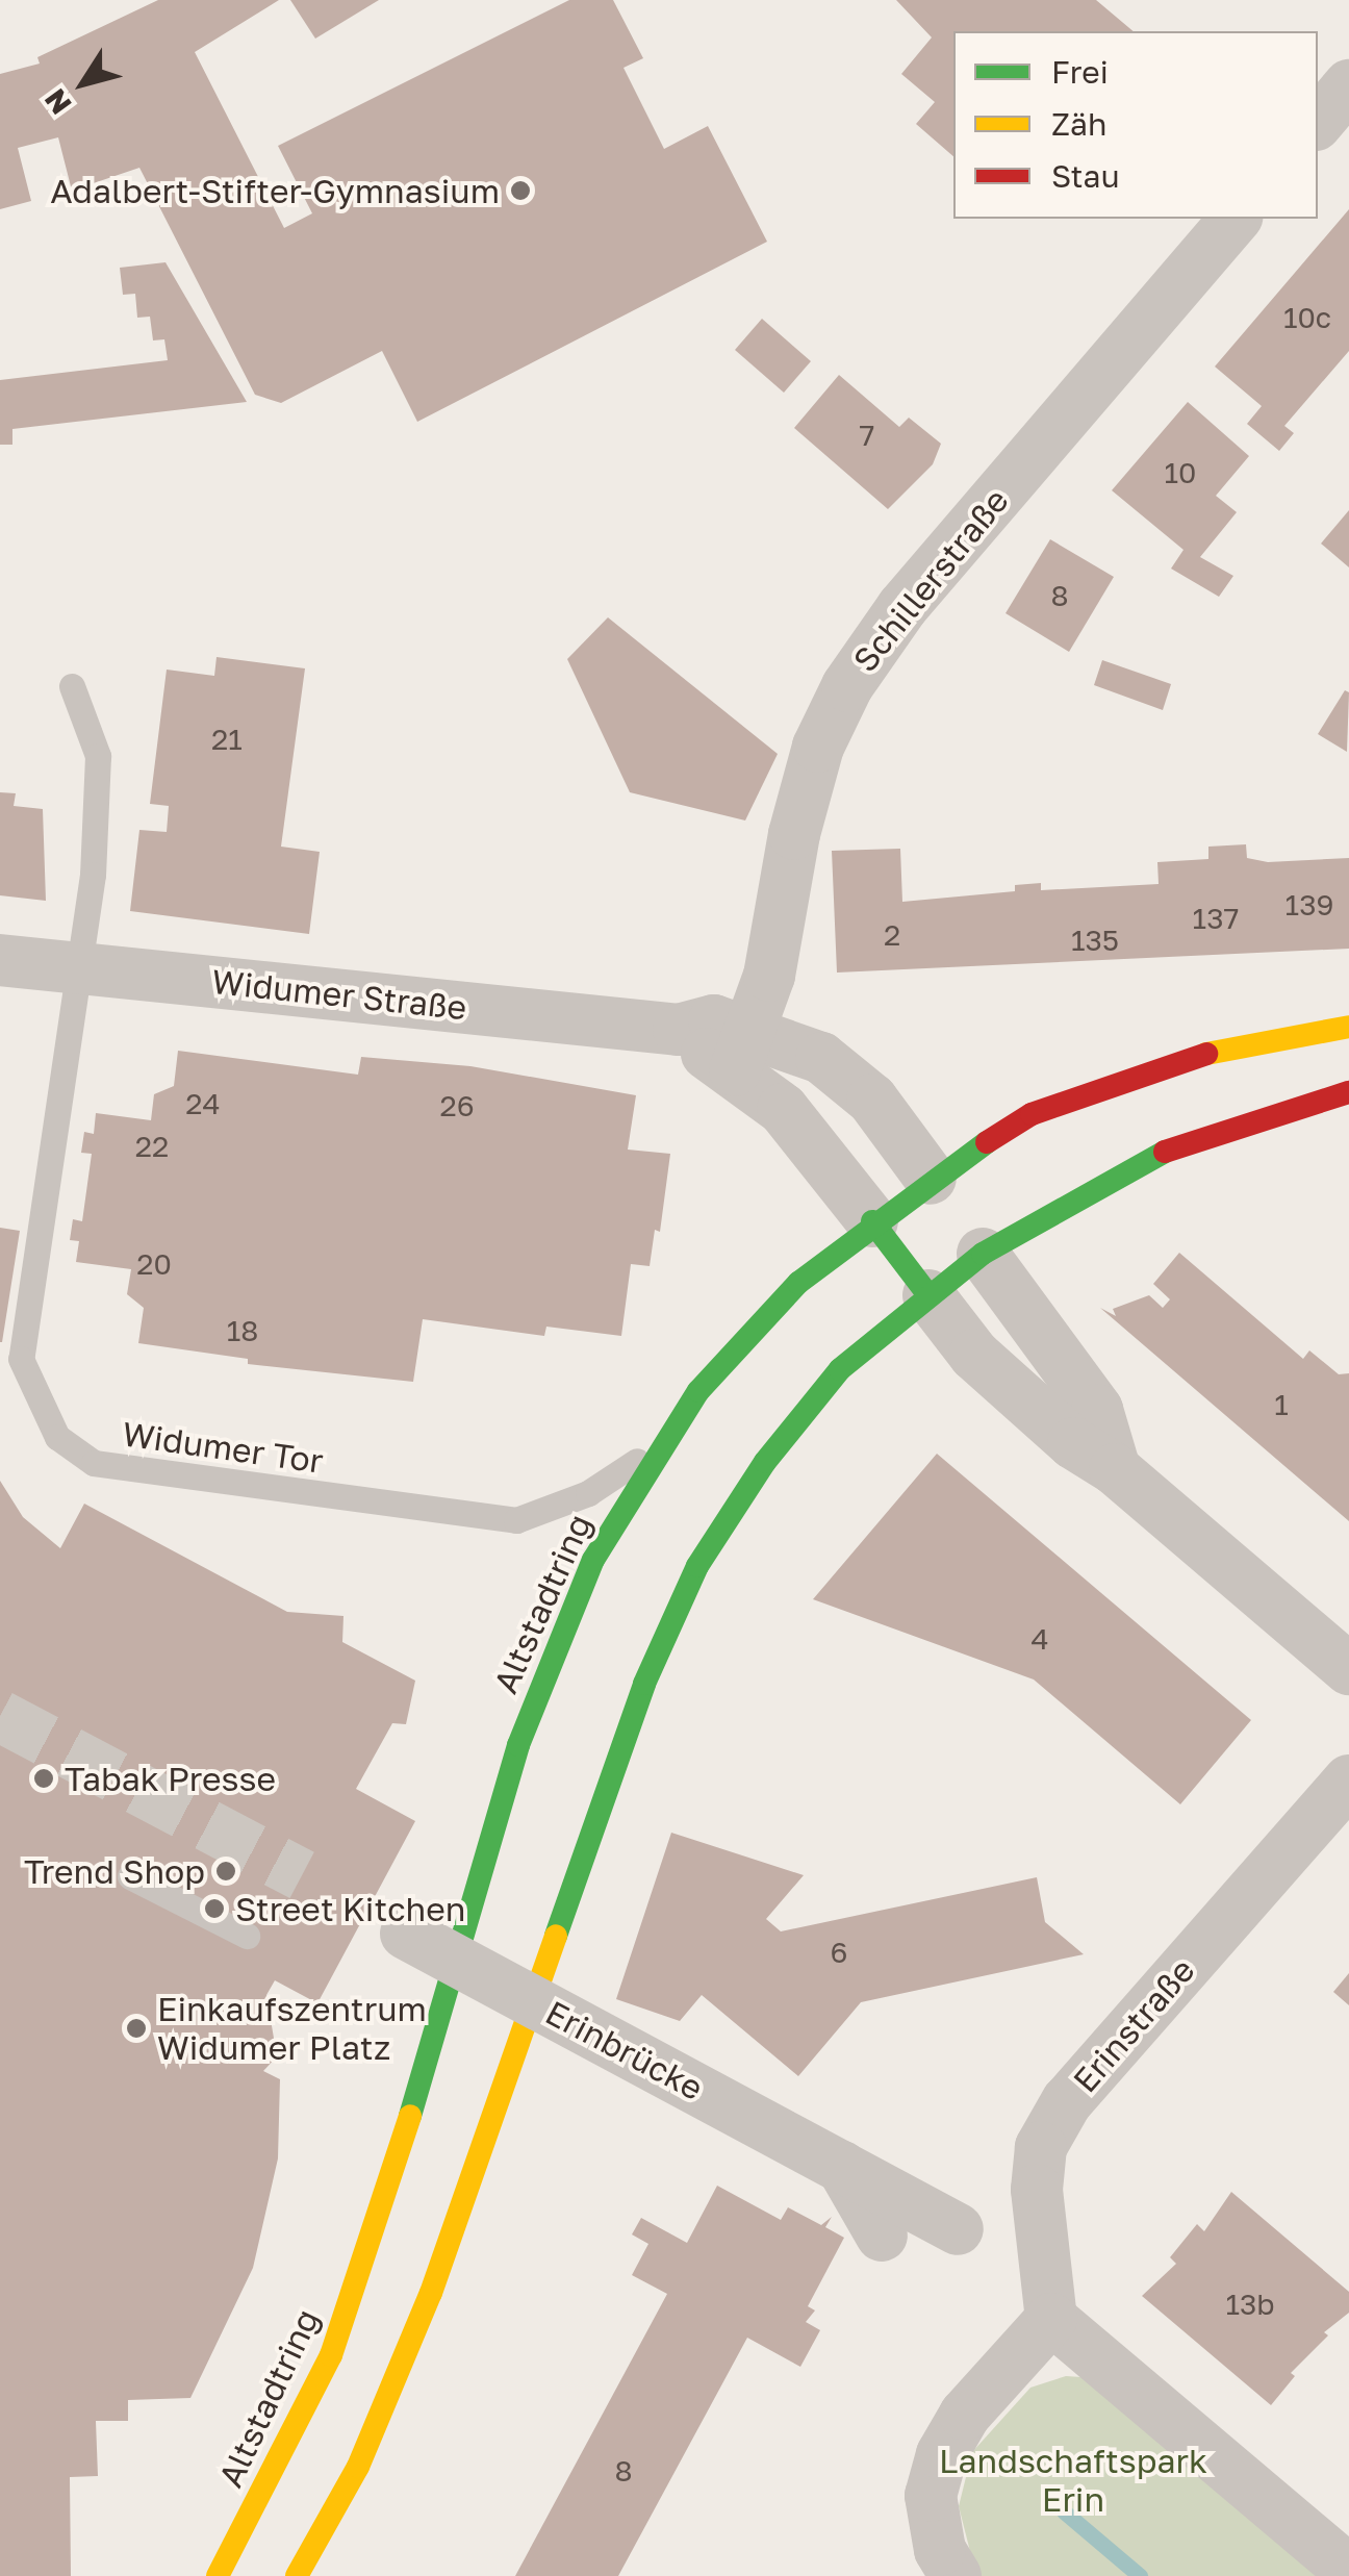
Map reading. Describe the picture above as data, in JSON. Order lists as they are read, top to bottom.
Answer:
{
  "streets": {
    "main road": ["Altstadtring"],
    "street": [
      "Schillerstraße",
      "Widumer Straße",
      "Erinstraße",
      "Erinbrücke"
    ],
    "lane": ["Widumer Tor"]
  },
  "crossings": [
    ["Schillerstraße", "Widumer Straße"],
    ["Widumer Straße", "Widumer Tor"],
    ["Widumer Straße", "Altstadtring"],
    ["Widumer Tor", "Altstadtring"]
  ],
  "parks": ["Landschaftspark Erin"],
  "places": [
    "Adalbert-Stifter-Gymnasium",
    "Tabak Presse",
    "Trend Shop",
    "Street Kitchen",
    "Einkaufszentrum Widumer Platz"
  ],
  "house_numbers": [
    "10c",
    "7",
    "10",
    "8",
    "21",
    "139",
    "137",
    "2",
    "135",
    "24",
    "26",
    "22",
    "20",
    "18",
    "1",
    "4",
    "6",
    "13b",
    "8"
  ],
  "legend": ["Frei", "Zäh", "Stau"],
  "north": "bottom left"
}
